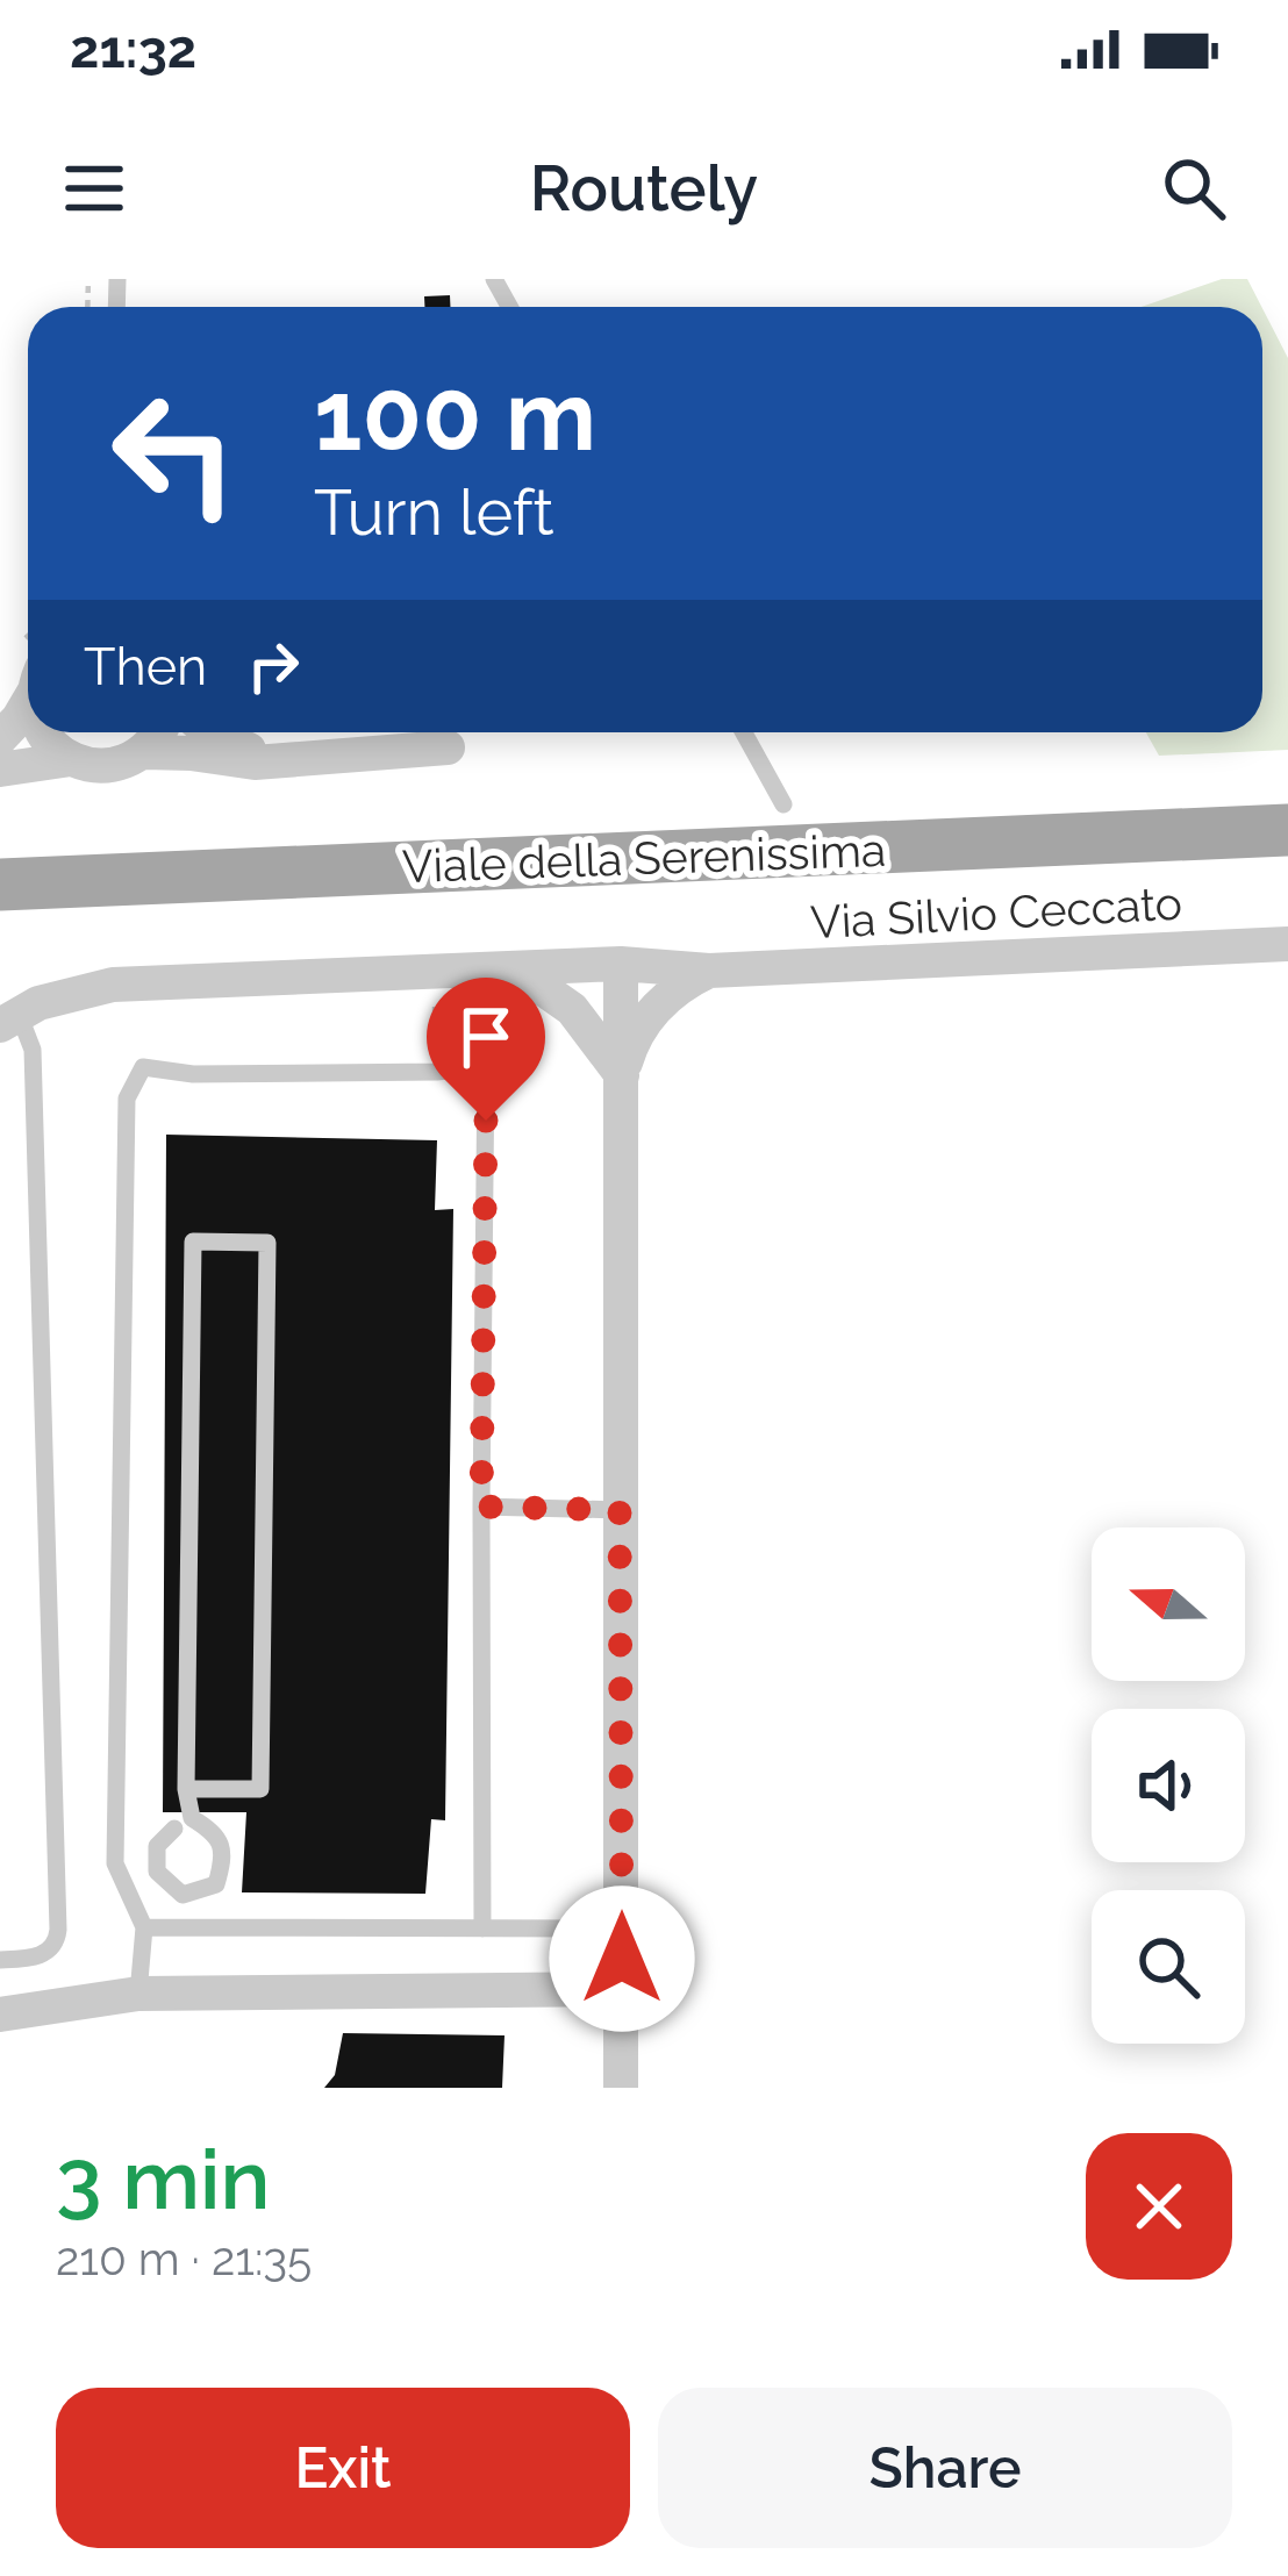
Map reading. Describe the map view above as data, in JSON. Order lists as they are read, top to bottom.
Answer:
{
  "streets": {
    "main road": ["Viale della Serenissima"],
    "street": ["Via Silvio Ceccato"]
  },
  "north": "left",
  "page": {
    "status": "21:32",
    "header": "Routely",
    "turn": ["100 m", "Turn left"],
    "then": "Then",
    "heading": ["3 min", "210 m · 21:35"],
    "buttons": ["Exit", "Share"]
  }
}
